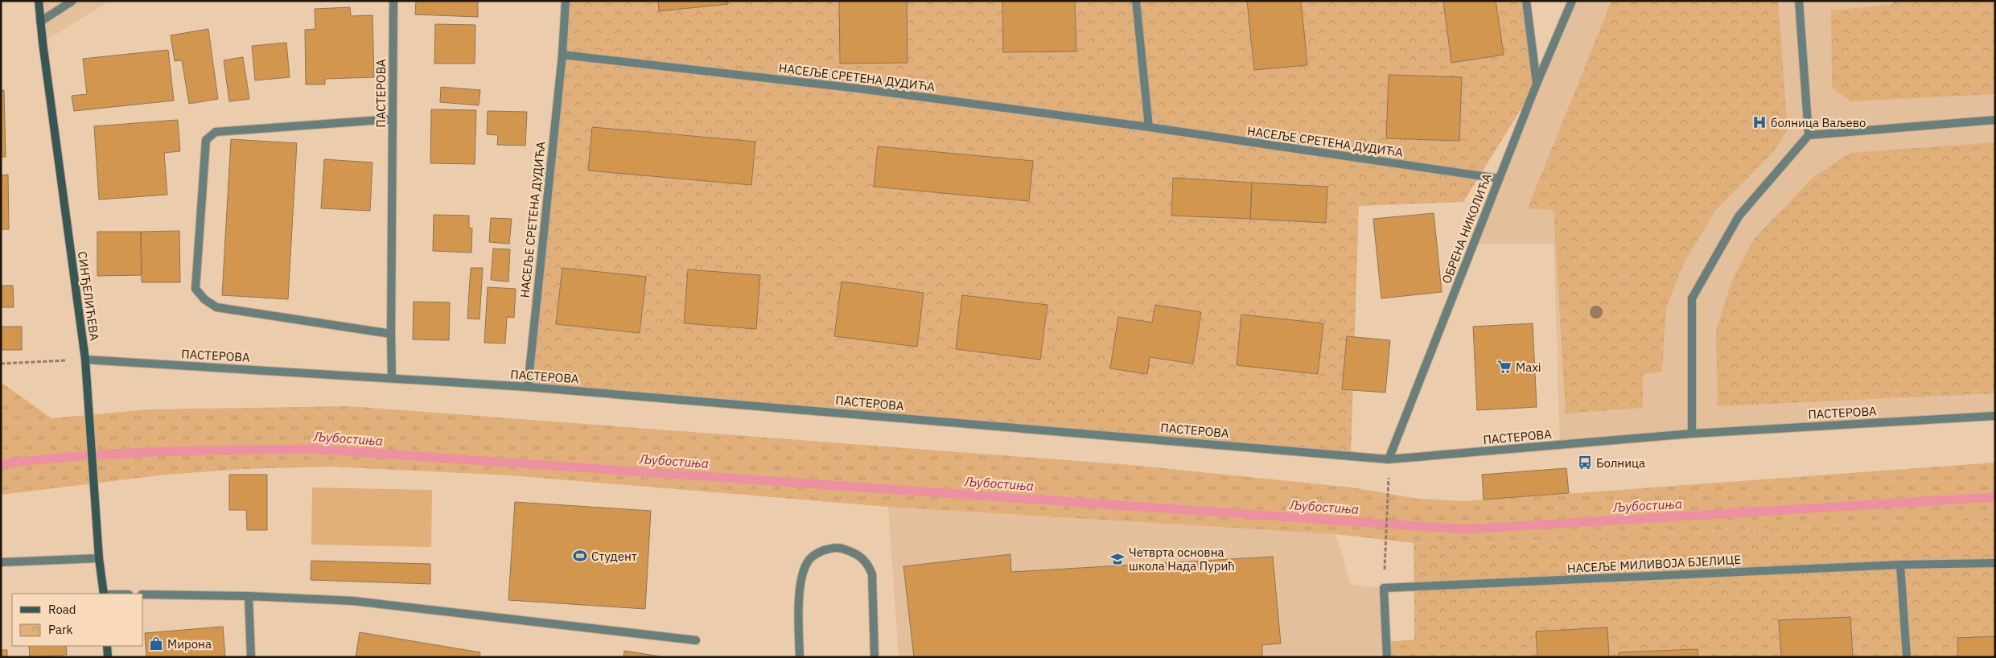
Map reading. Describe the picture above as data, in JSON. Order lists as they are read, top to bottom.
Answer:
{
  "streets": {
    "street": [
      "НАСЕЉЕ СРЕТЕНА ДУДИЋА",
      "ПАСТЕРОВА",
      "ОБРЕНА НИКОЛИЋА",
      "СИНЂЕЛИЋЕВА",
      "НАСЕЉЕ МИЛИВОЈА БЈЕЛИЦЕ"
    ]
  },
  "crossings": [
    ["НАСЕЉЕ СРЕТЕНА ДУДИЋА", "ПАСТЕРОВА"],
    ["НАСЕЉЕ СРЕТЕНА ДУДИЋА", "ОБРЕНА НИКОЛИЋА"],
    ["ПАСТЕРОВА", "ОБРЕНА НИКОЛИЋА"],
    ["ПАСТЕРОВА", "СИНЂЕЛИЋЕВА"]
  ],
  "water": ["Љубостиња"],
  "places": {
    "hospital": ["болница Ваљево"],
    "supermarket": ["Maxi"],
    "bus stop": ["Болница"],
    "sports": ["Студент"],
    "school or university": ["Четврта основна школа Нада Пурић"],
    "shop": ["Мирона"]
  },
  "legend": ["Road", "Park"]
}
